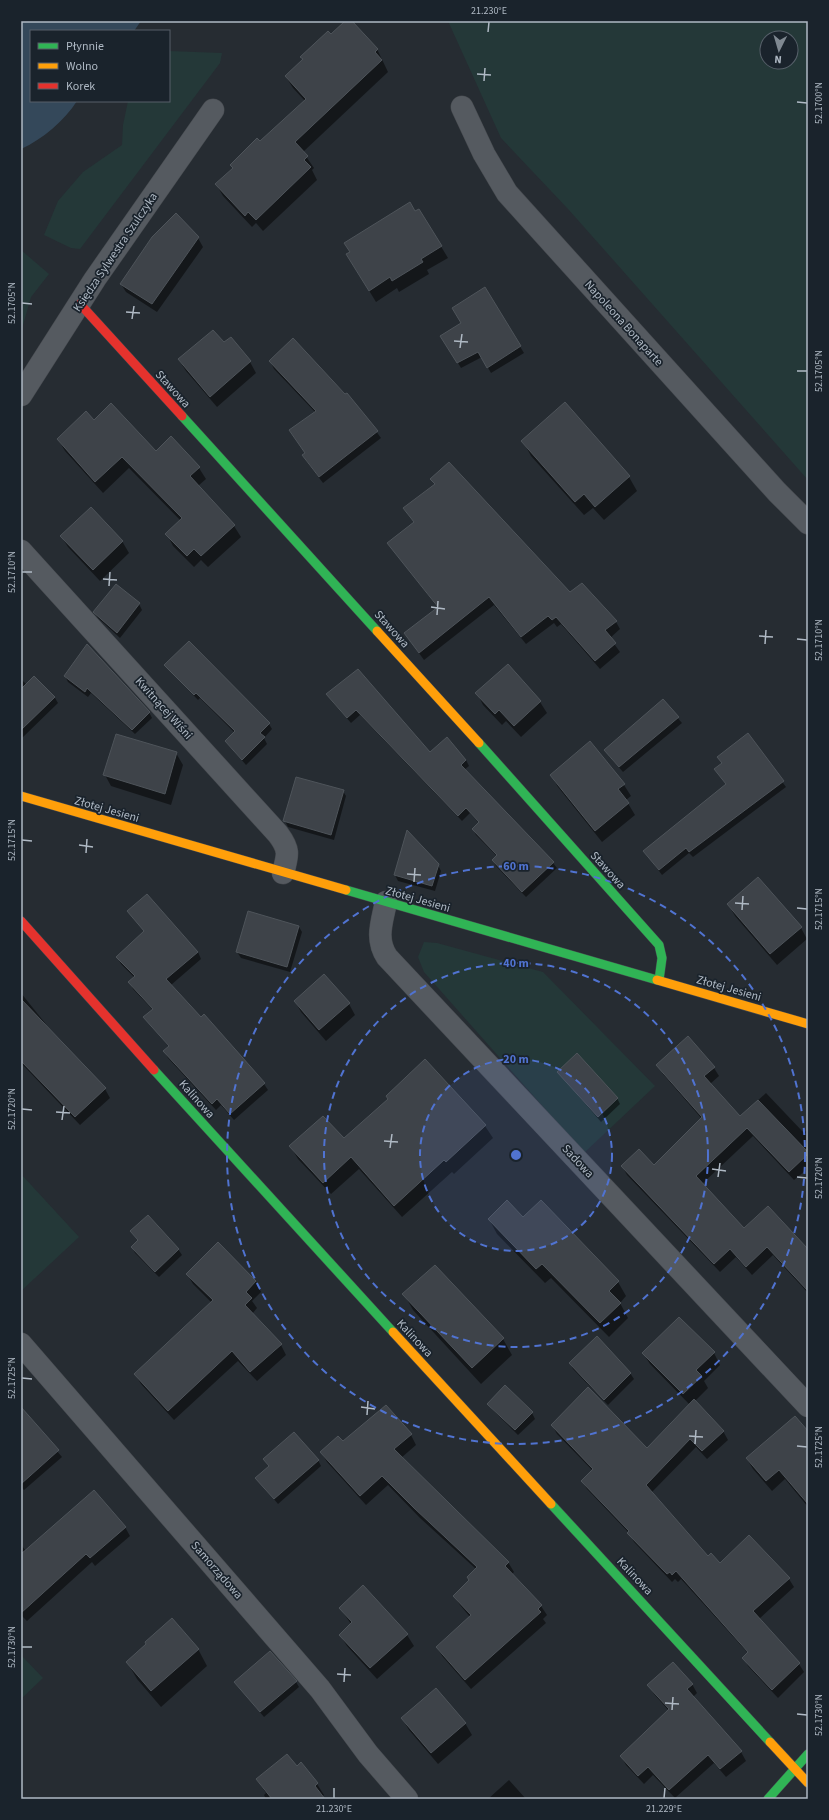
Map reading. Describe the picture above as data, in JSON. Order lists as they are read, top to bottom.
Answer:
{
  "streets": {
    "street": [
      "Księdza Sylwestra Szulczyka",
      "Napoleona Bonaparte",
      "Stawowa",
      "Kwitnącej Wiśni",
      "Złotej Jesieni",
      "Kalinowa",
      "Sadowa",
      "Samorządowa"
    ]
  },
  "crossings": [
    ["Księdza Sylwestra Szulczyka", "Stawowa"],
    ["Stawowa", "Złotej Jesieni"],
    ["Kwitnącej Wiśni", "Złotej Jesieni"],
    ["Złotej Jesieni", "Sadowa"]
  ],
  "legend": ["Płynnie", "Wolno", "Korek"],
  "north": "bottom",
  "coordinates": [
    "21.230°E",
    "52.1700°N",
    "52.1705°N",
    "52.1710°N",
    "52.1715°N",
    "52.1720°N",
    "52.1725°N",
    "52.1730°N",
    "21.229°E"
  ],
  "rings": ["60 m", "40 m", "20 m"]
}
